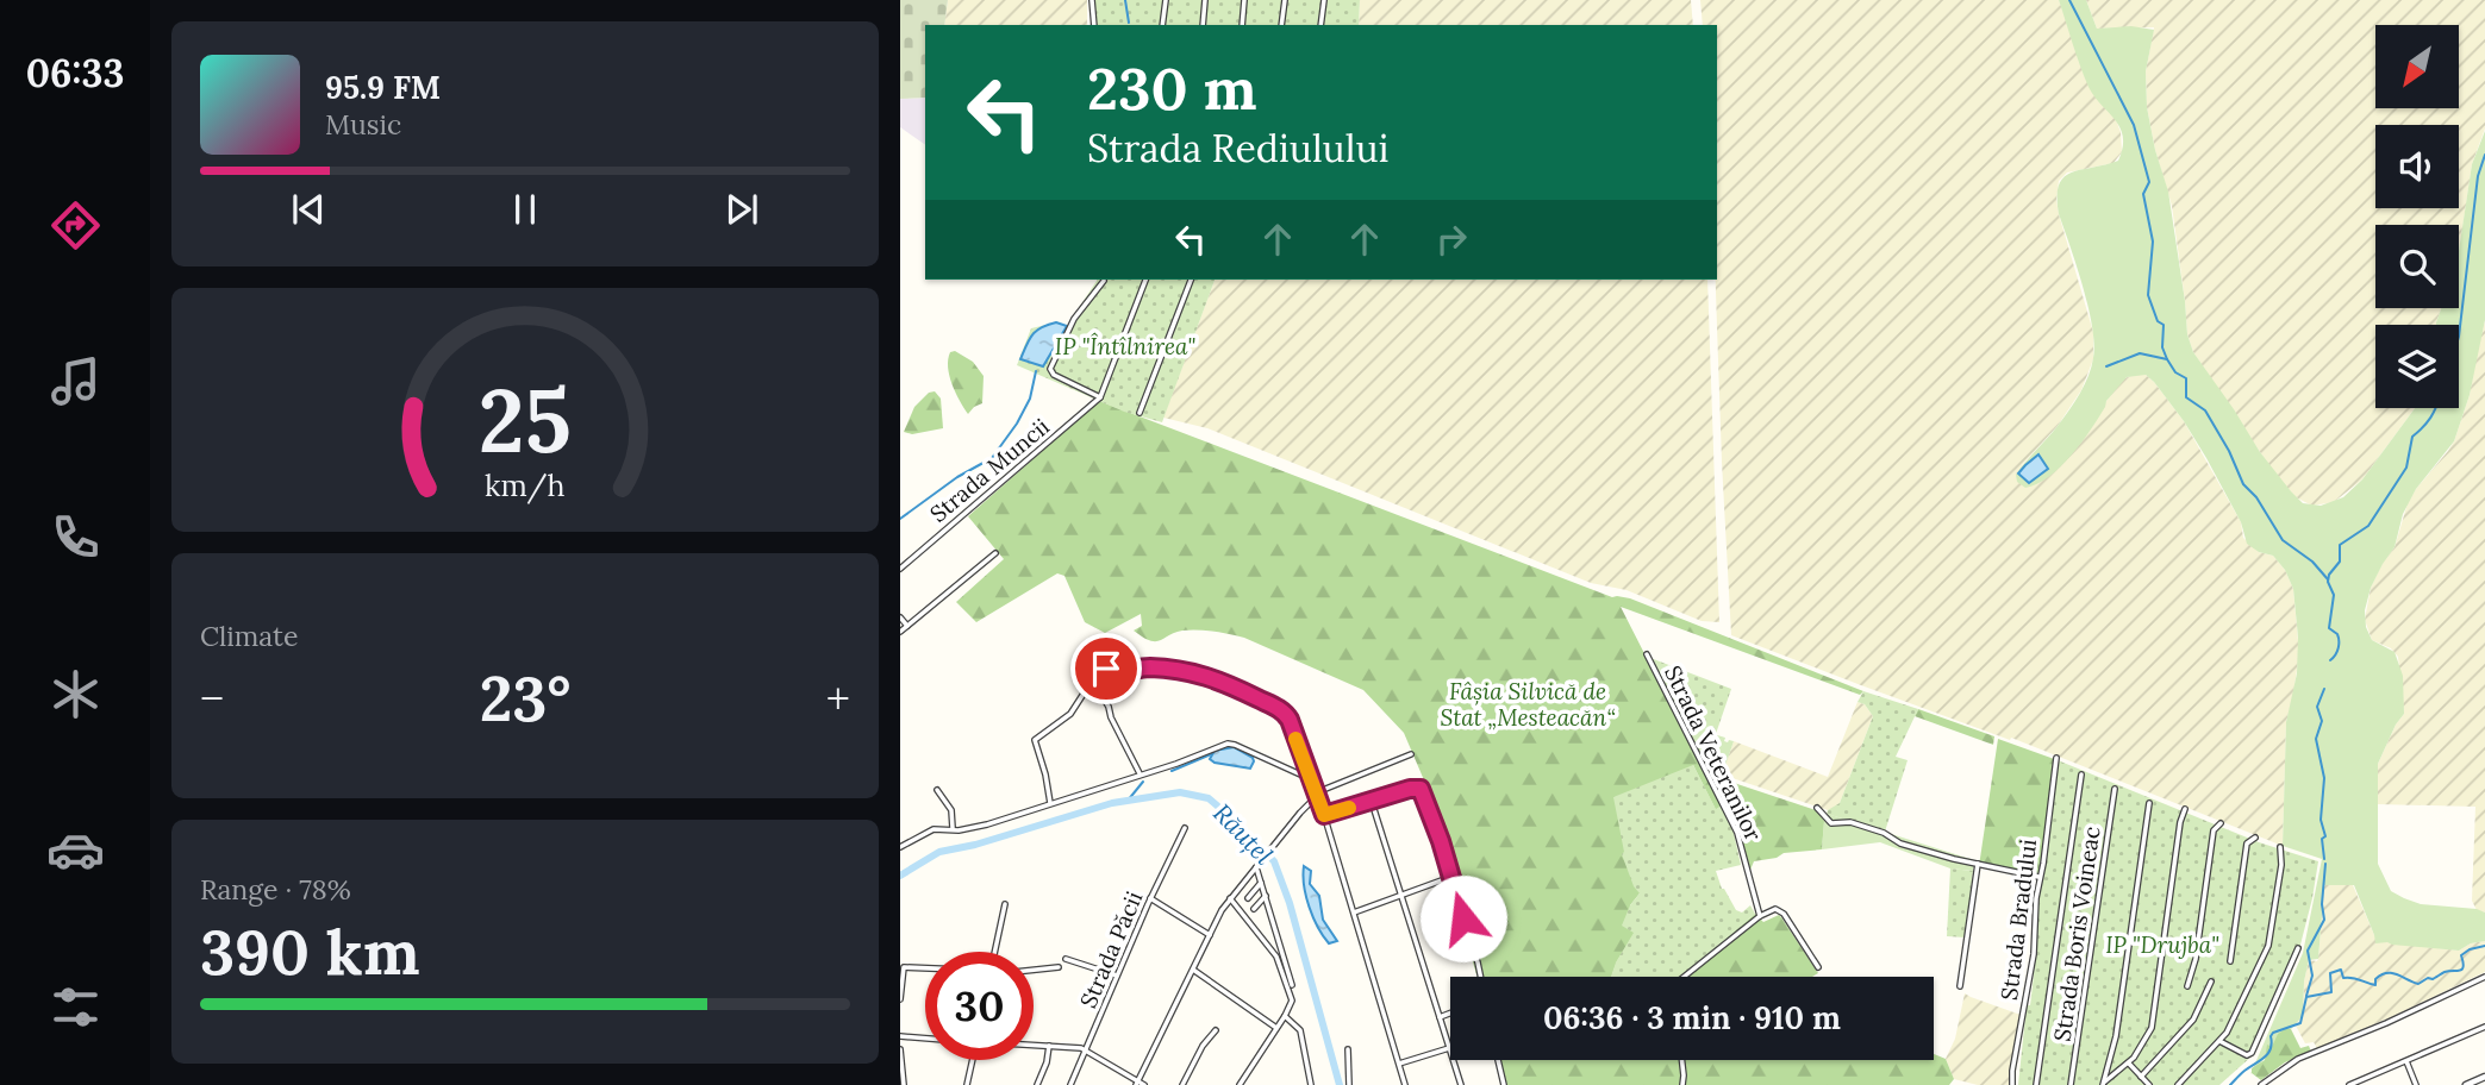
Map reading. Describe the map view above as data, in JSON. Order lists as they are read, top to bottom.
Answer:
{
  "streets": {
    "street": [
      "Strada Muncii",
      "Strada Veteranilor",
      "Strada Bradului",
      "Strada Boris Voineac",
      "Strada Păcii"
    ]
  },
  "water": ["Răuțel"],
  "parks": ["IP \"Întîlnirea\"", "Fâșia Silvică de Stat „Mesteacăn“", "IP \"Drujba\""],
  "north": "bottom left",
  "page": {
    "tabs": "06:33",
    "turn": ["230 m", "Strada Rediulului"],
    "song": ["95.9 FM", "Music"],
    "tile": [
      "Climate",
      ["Range · 78%", "390 km"]
    ],
    "heat": ["−", "23°", "+"],
    "limit": "30",
    "trip": "06:36 · 3 min · 910 m",
    "gauge": ["25", "km/h"]
  }
}
